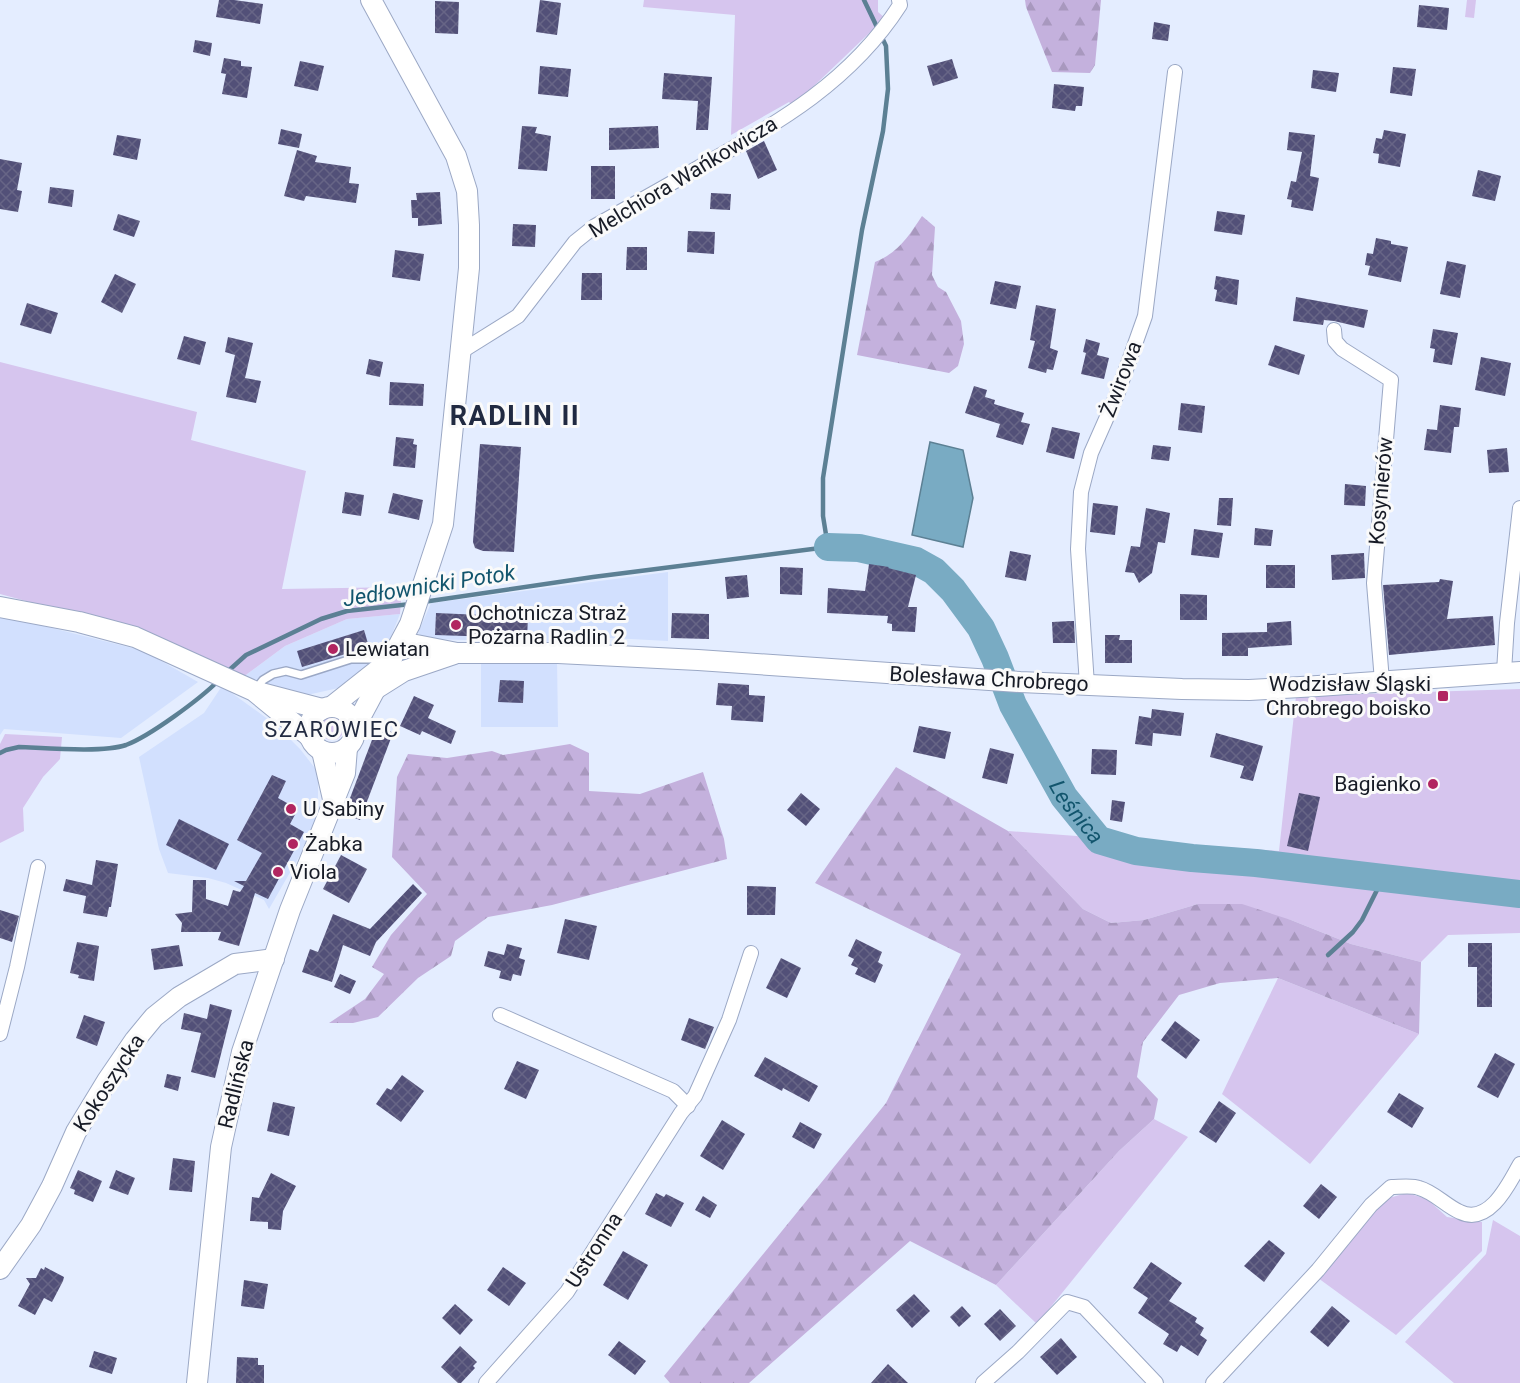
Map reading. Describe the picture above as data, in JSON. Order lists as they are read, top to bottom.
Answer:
{
  "streets": {
    "street": [
      "Melchiora Wańkowicza",
      "Żwirowa",
      "Kosynierów",
      "Bolesława Chrobrego",
      "Kokoszycka",
      "Radlińska",
      "Ustronna"
    ]
  },
  "crossings": [
    ["Żwirowa", "Bolesława Chrobrego"],
    ["Kosynierów", "Bolesława Chrobrego"],
    ["Kokoszycka", "Radlińska"]
  ],
  "districts": ["RADLIN II", "SZAROWIEC"],
  "water": ["Jedłownicki Potok", "Leśnica"],
  "places": {
    "other": [
      "Ochotnicza Straż Pożarna Radlin 2",
      "Lewiatan",
      "Bagienko",
      "U Sabiny",
      "Żabka",
      "Viola"
    ],
    "transit": ["Wodzisław Śląski Chrobrego boisko"]
  }
}
